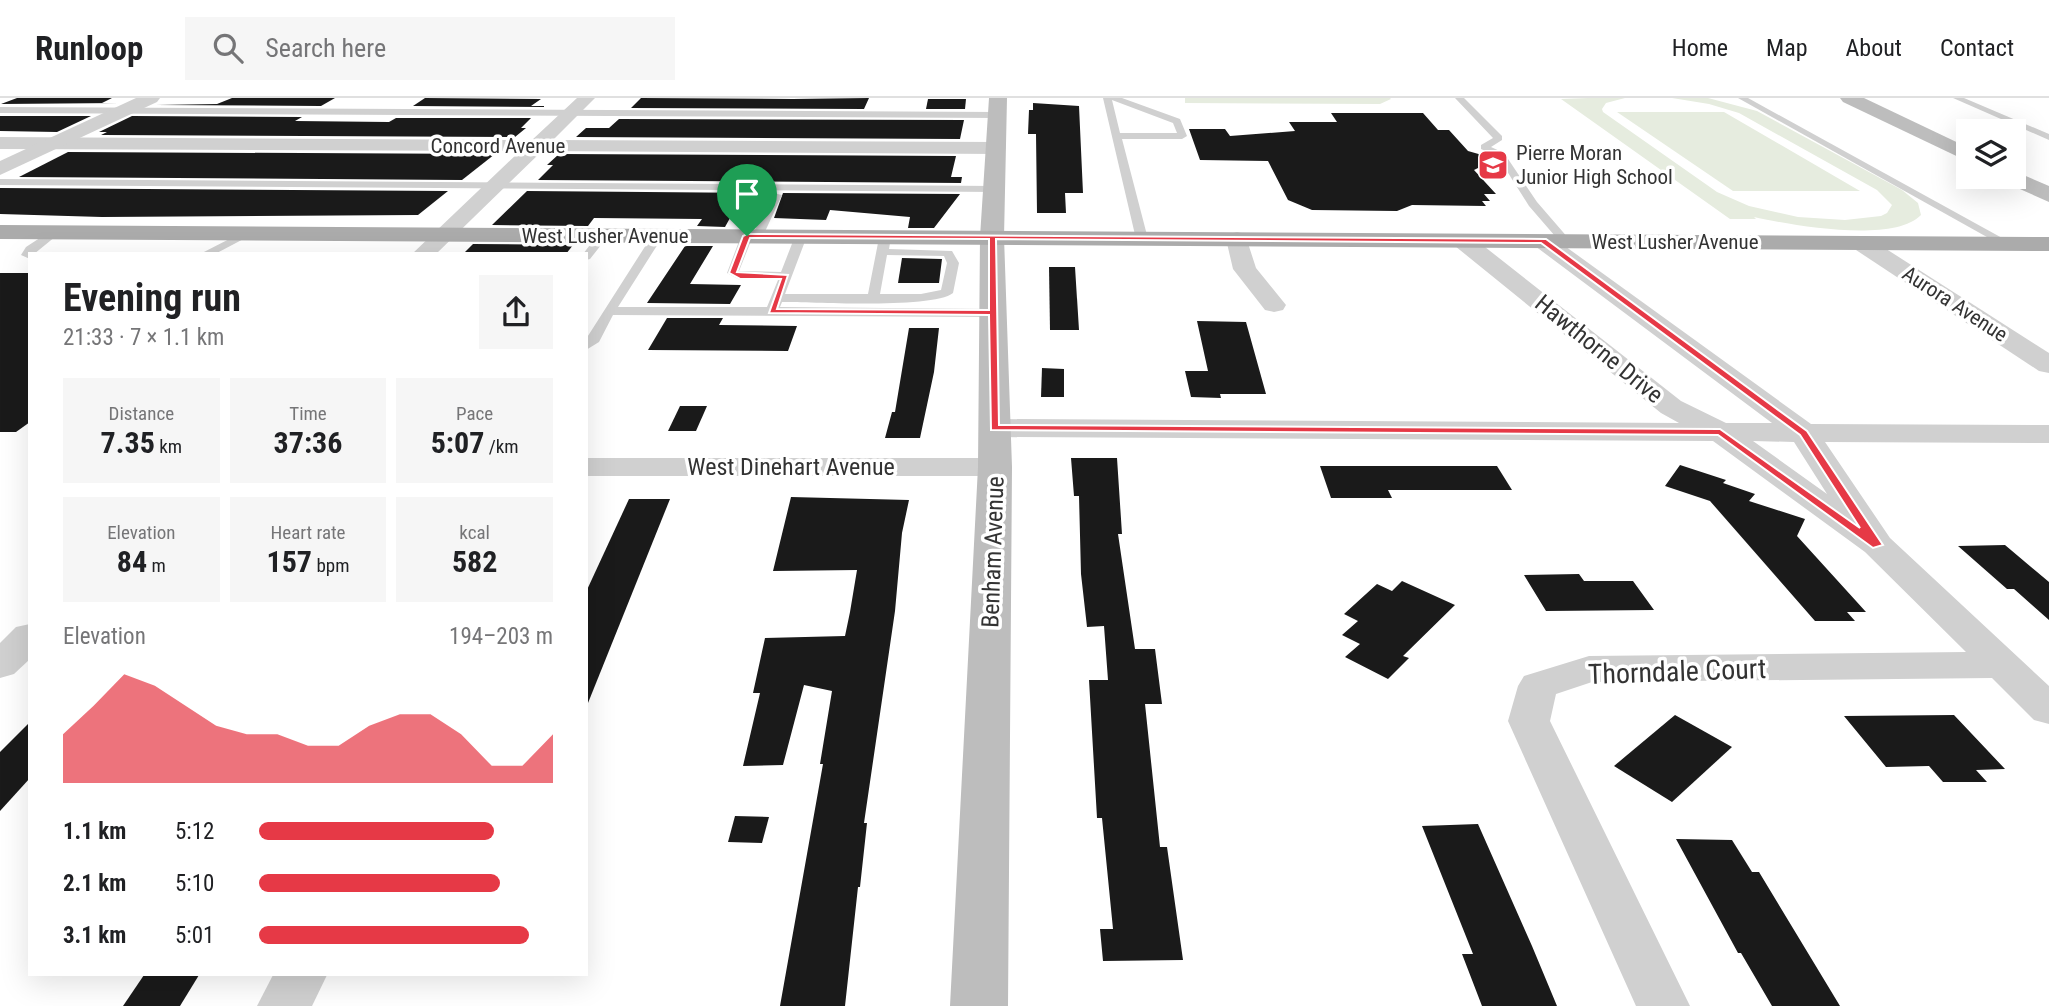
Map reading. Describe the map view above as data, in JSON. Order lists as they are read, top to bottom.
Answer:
{
  "streets": {
    "main road": ["West Lusher Avenue", "Benham Avenue"],
    "street": [
      "Concord Avenue",
      "Aurora Avenue",
      "Hawthorne Drive",
      "West Dinehart Avenue",
      "Thorndale Court"
    ]
  },
  "crossings": [
    ["Concord Avenue", "Benham Avenue"],
    ["West Lusher Avenue", "Aurora Avenue"],
    ["West Lusher Avenue", "Hawthorne Drive"],
    ["West Lusher Avenue", "Benham Avenue"],
    ["Hawthorne Drive", "West Dinehart Avenue"],
    ["Hawthorne Drive", "Thorndale Court"],
    ["West Dinehart Avenue", "Benham Avenue"]
  ],
  "places": {
    "school or university": ["Pierre Moran Junior High School"]
  },
  "page": {
    "header": "Runloop",
    "search": "Search here",
    "nav": [
      "Home",
      "Map",
      "About",
      "Contact"
    ],
    "heading": ["Evening run", "21:33 · 7 × 1.1 km"],
    "stats": [
      ["Distance", "7.35 km"],
      ["Time", "37:36"],
      ["Pace", "5:07 /km"],
      ["Elevation", "84 m"],
      ["Heart rate", "157 bpm"],
      ["kcal", "582"]
    ],
    "chart": ["Elevation", "194–203 m"],
    "list": [
      {
        "name": "1.1 km",
        "note": "5:12"
      },
      {
        "name": "2.1 km",
        "note": "5:10"
      },
      {
        "name": "3.1 km",
        "note": "5:01"
      }
    ]
  }
}
